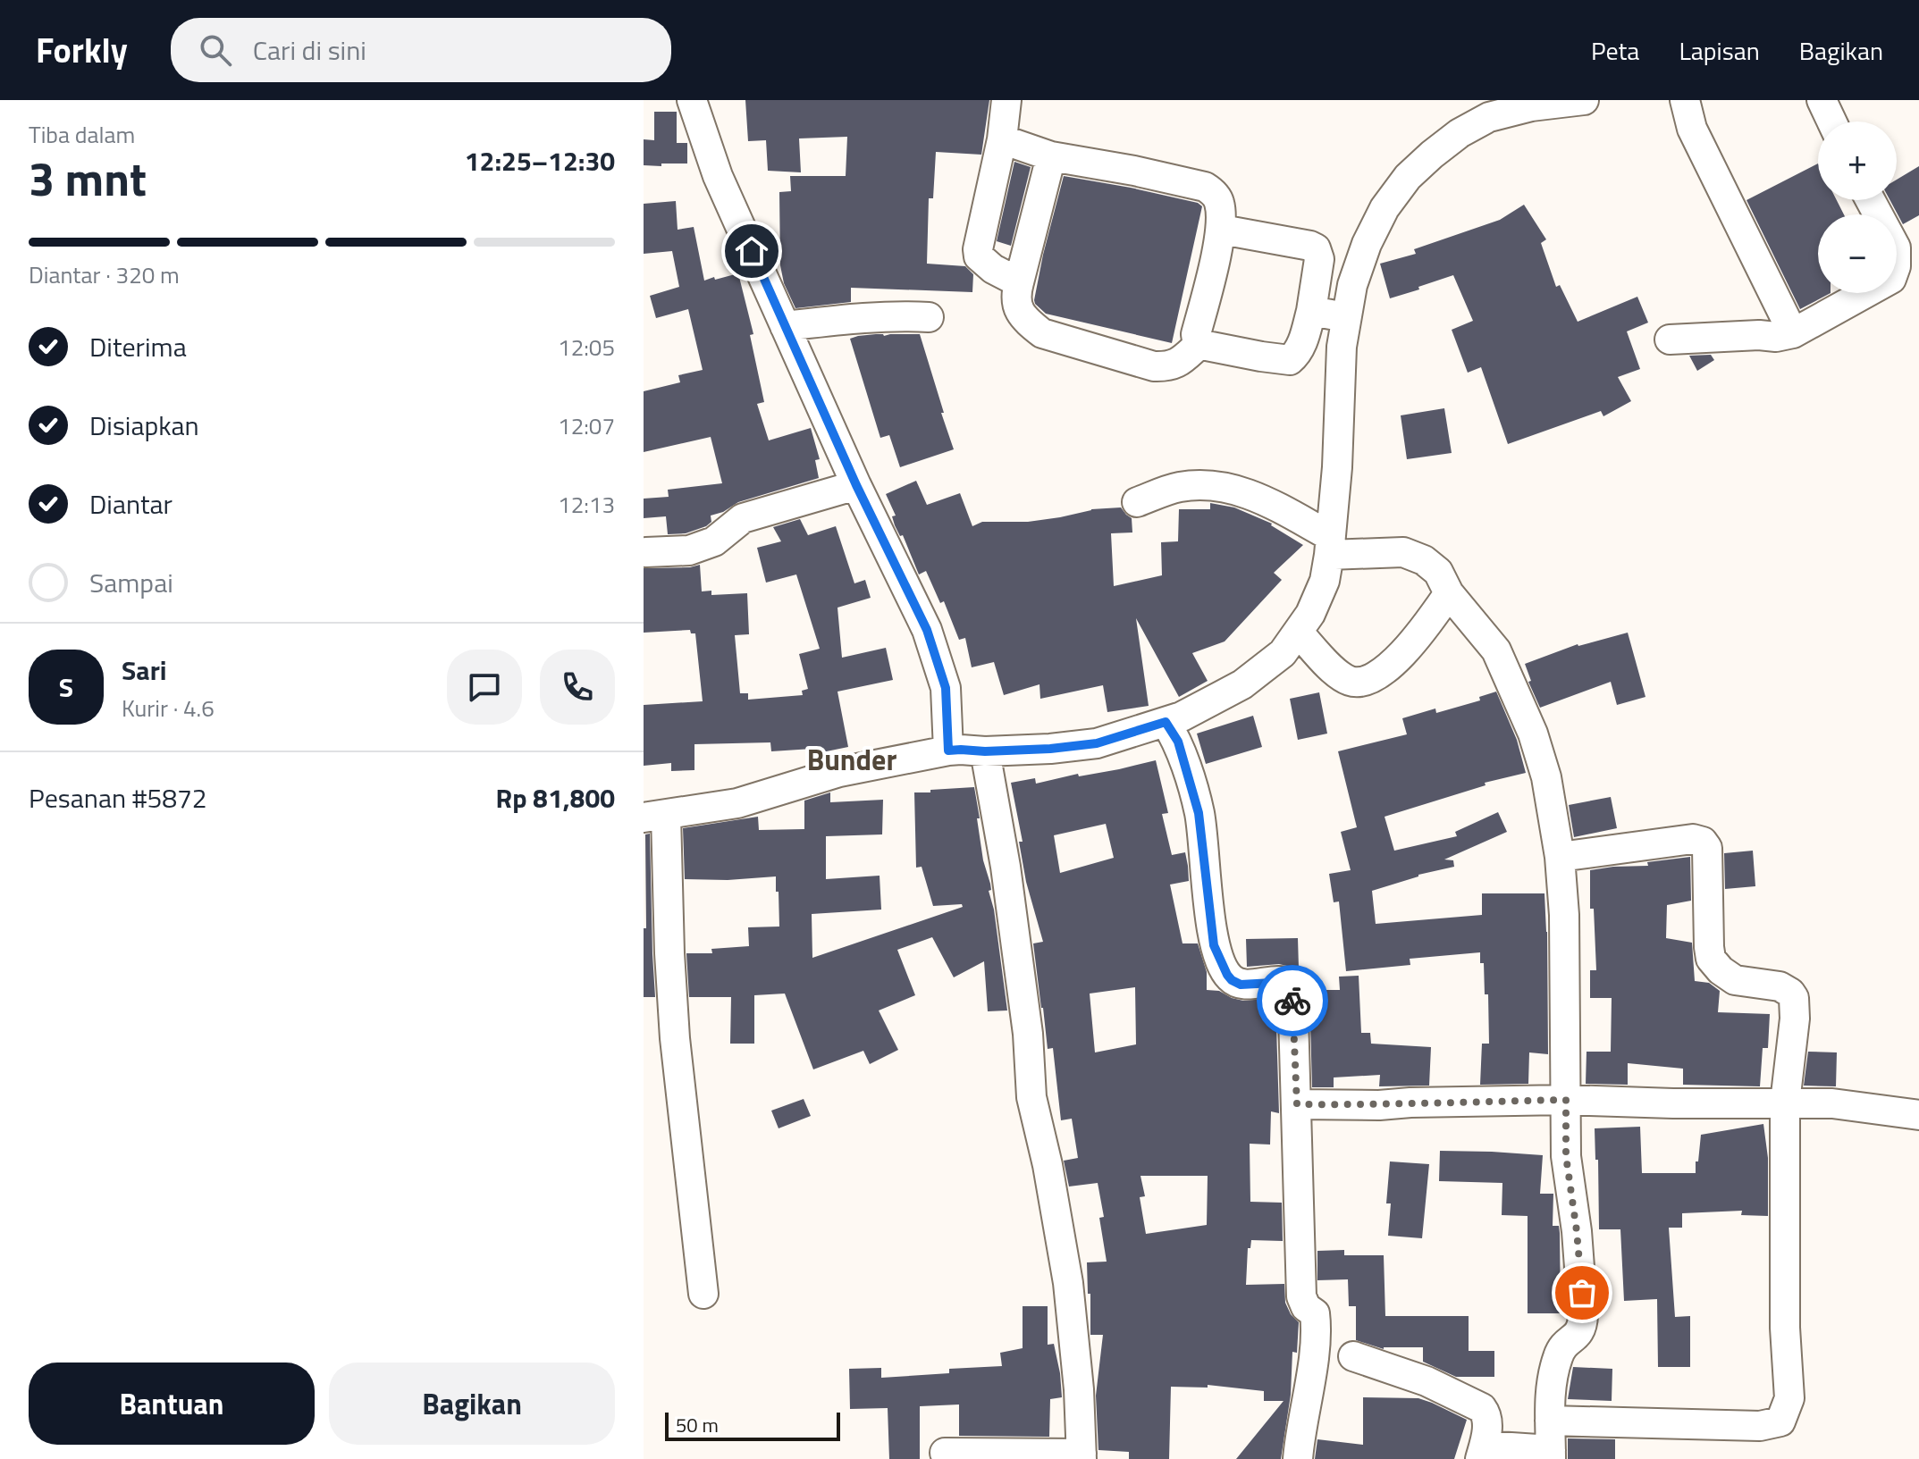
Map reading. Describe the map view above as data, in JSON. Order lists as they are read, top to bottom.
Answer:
{
  "districts": ["Bunder"],
  "scale_bar": "50 m",
  "page": {
    "header": "Forkly",
    "search": "Cari di sini",
    "nav": ["Peta", "Lapisan", "Bagikan"],
    "heading": ["3 mnt", "Tiba dalam", "12:25–12:30"],
    "panel": [
      "Sari",
      "Kurir · 4.6",
      "Pesanan #5872",
      "Rp 81,800"
    ],
    "map_buttons": ["+", "−"],
    "bar": "Diantar · 320 m",
    "list": [
      ["Diterima", "12:05"],
      ["Disiapkan", "12:07"],
      ["Diantar", "12:13"],
      "Sampai"
    ],
    "round": "S",
    "buttons": ["Bantuan", "Bagikan"],
    "scale": "50 m"
  }
}
